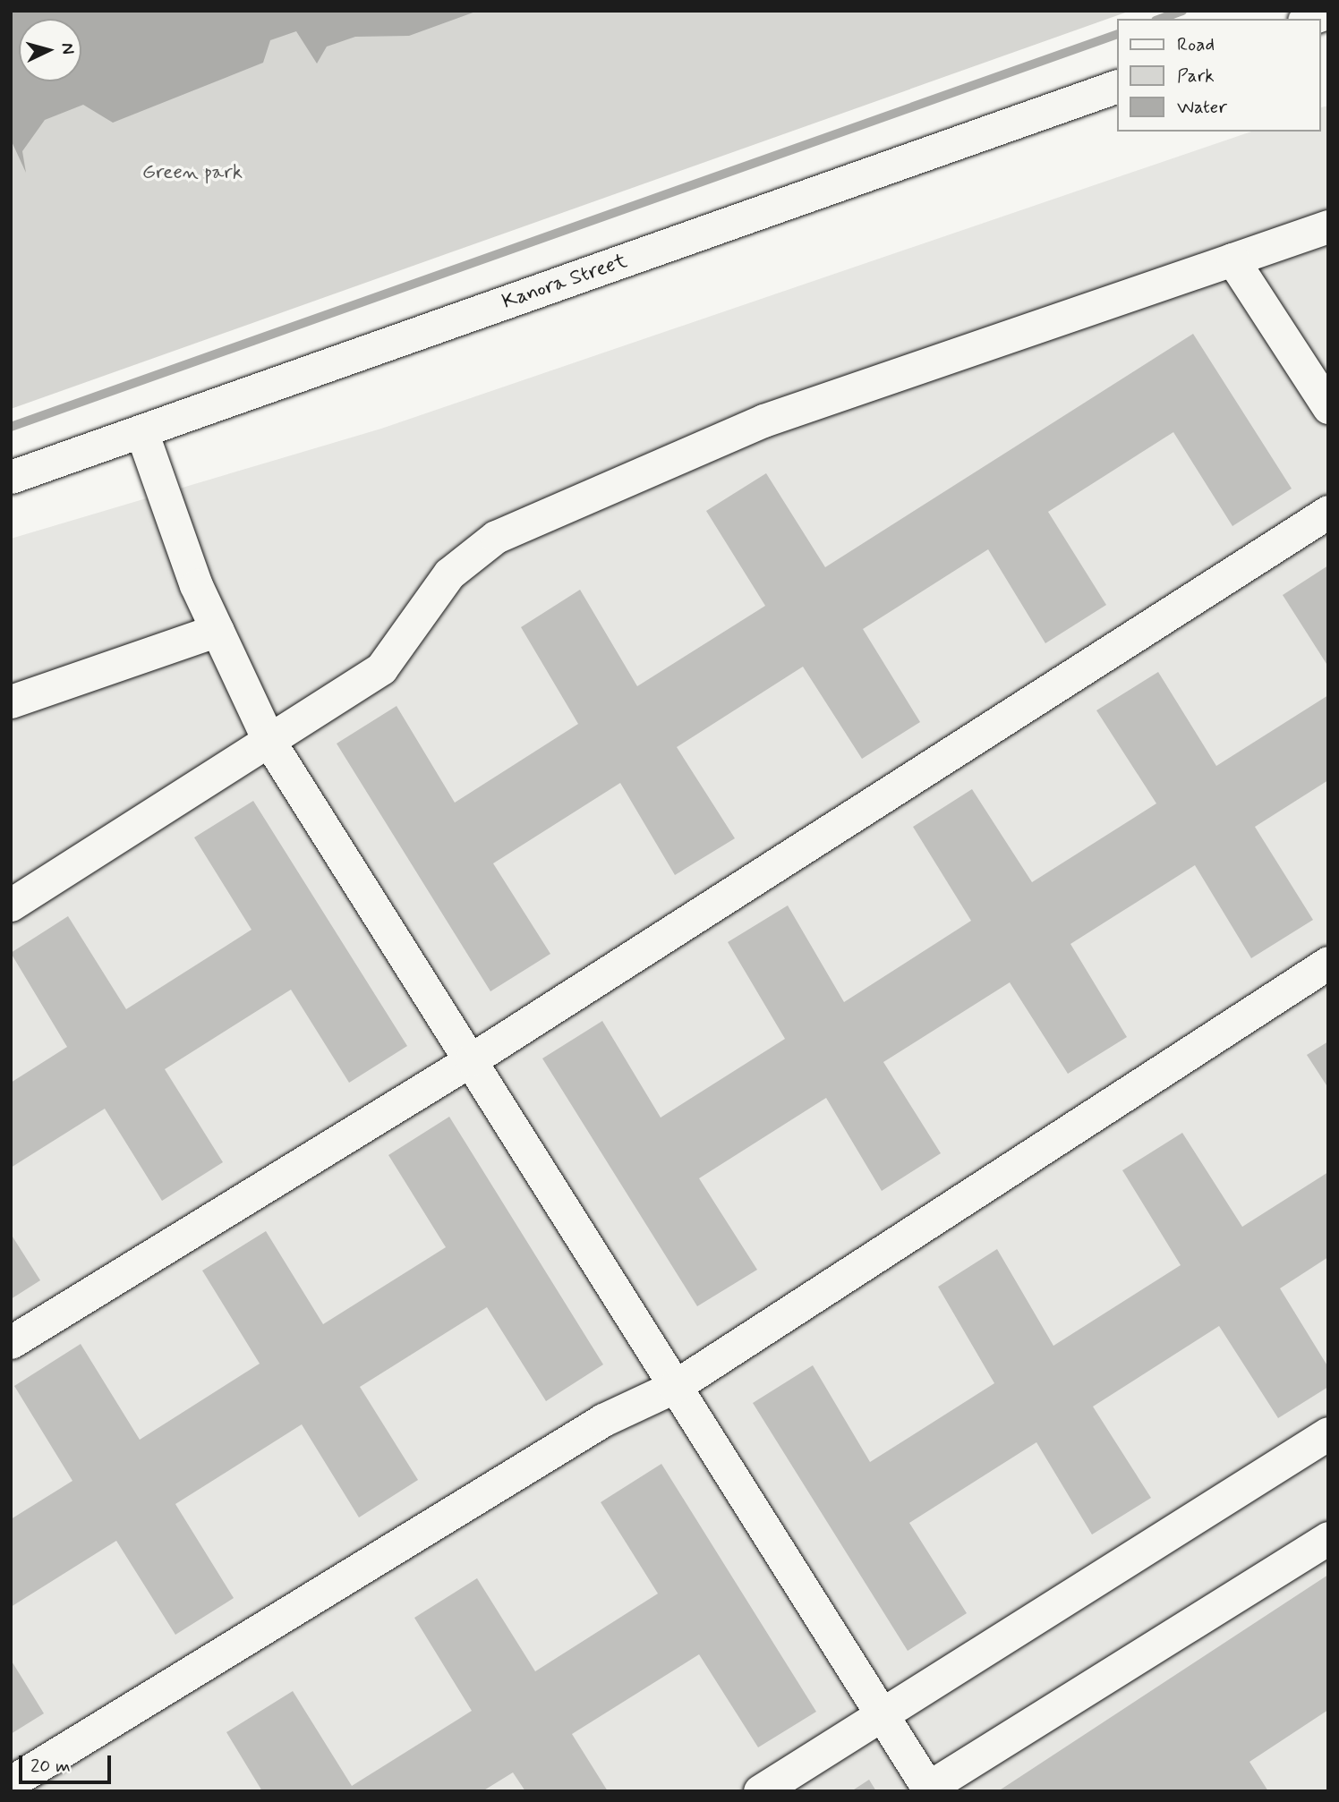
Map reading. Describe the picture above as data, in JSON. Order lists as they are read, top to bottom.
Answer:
{
  "streets": {
    "street": ["Kanora Street"]
  },
  "parks": ["Green park"],
  "legend": ["Road", "Park", "Water"],
  "scale_bar": "20 m",
  "north": "right"
}
